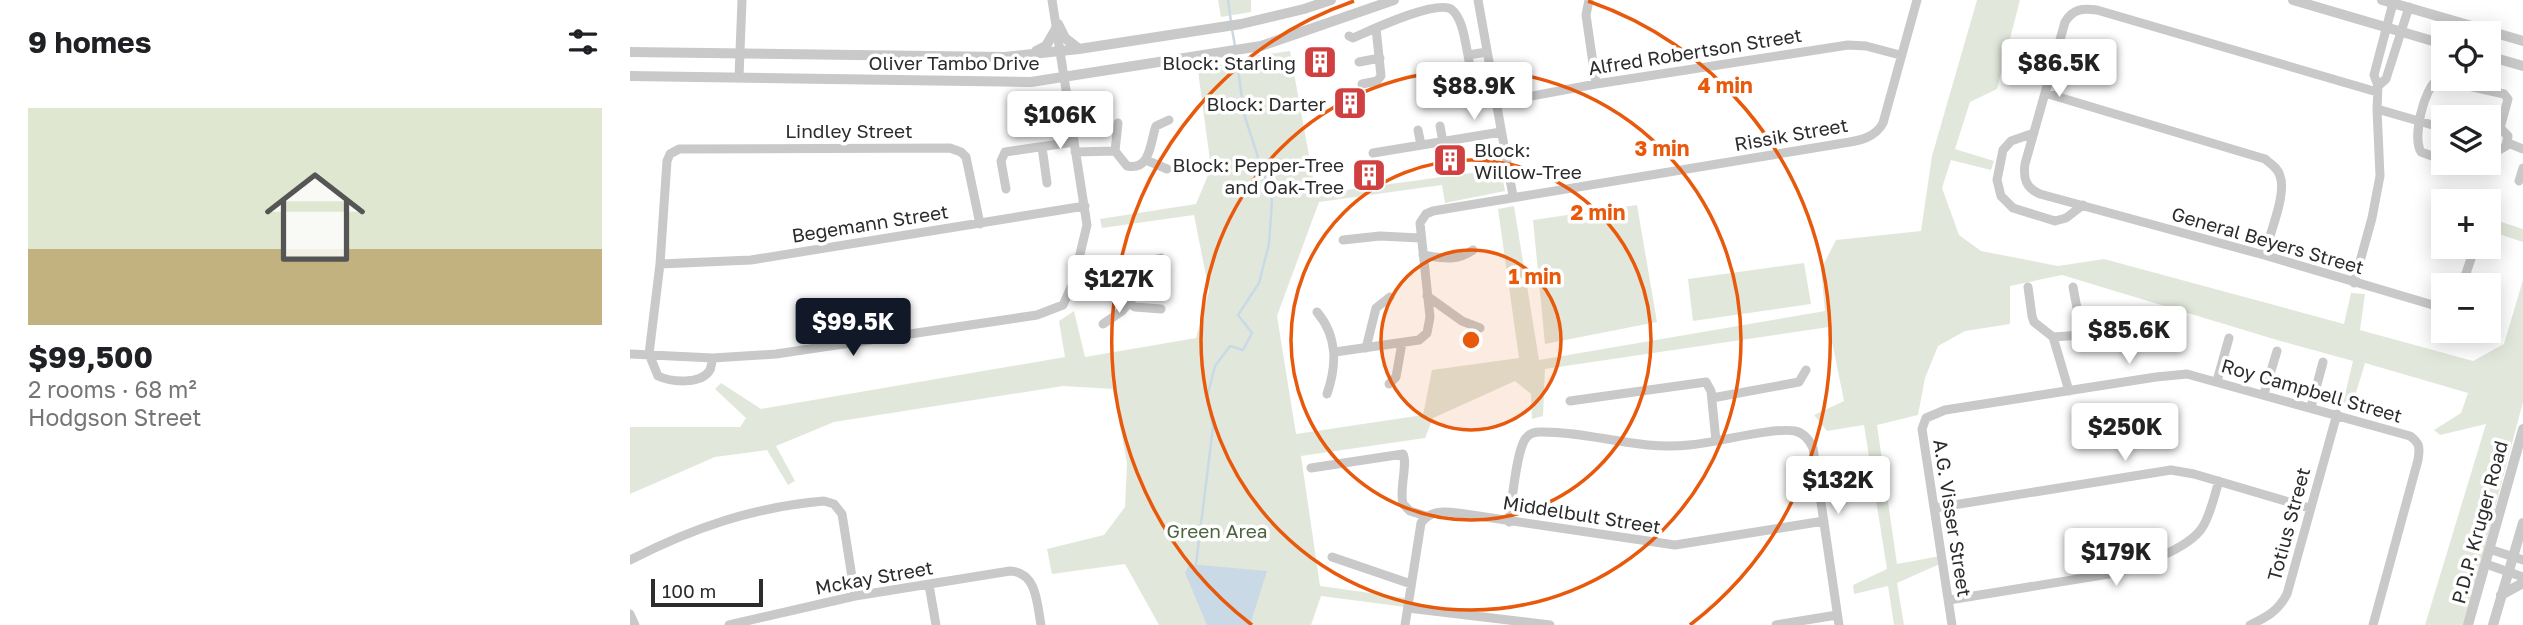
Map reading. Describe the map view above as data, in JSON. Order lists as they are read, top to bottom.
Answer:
{
  "streets": {
    "street": [
      "Alfred Robertson Street",
      "Oliver Tambo Drive",
      "Lindley Street",
      "Rissik Street",
      "Begemann Street",
      "General Beyers Street",
      "Roy Campbell Street",
      "Middelbult Street",
      "A.G. Visser Street",
      "P.D.P. Kruger Road",
      "Totius Street",
      "Mckay Street"
    ]
  },
  "crossings": [
    ["Alfred Robertson Street", "Rissik Street"],
    ["Lindley Street", "Begemann Street"],
    ["Roy Campbell Street", "A.G. Visser Street"],
    ["Roy Campbell Street", "Totius Street"]
  ],
  "parks": ["Green Area"],
  "places": {
    "building": [
      "Block: Starling",
      "Block: Darter",
      "Block: Willow-Tree",
      "Block: Pepper-Tree and Oak-Tree"
    ]
  },
  "scale_bar": "100 m",
  "page": {
    "heading": "9 homes",
    "map_buttons": ["+", "−"],
    "price": [
      "$86.5K",
      "$88.9K",
      "$106K",
      "$127K",
      "$99.5K",
      "$85.6K",
      "$250K",
      "$132K",
      "$179K"
    ],
    "list": [
      {
        "name": "$99,500",
        "note": "2 rooms · 68 m² · Hodgson Street"
      }
    ],
    "scale": "100 m"
  },
  "rings": [
    "4 min",
    "3 min",
    "2 min",
    "1 min"
  ]
}
